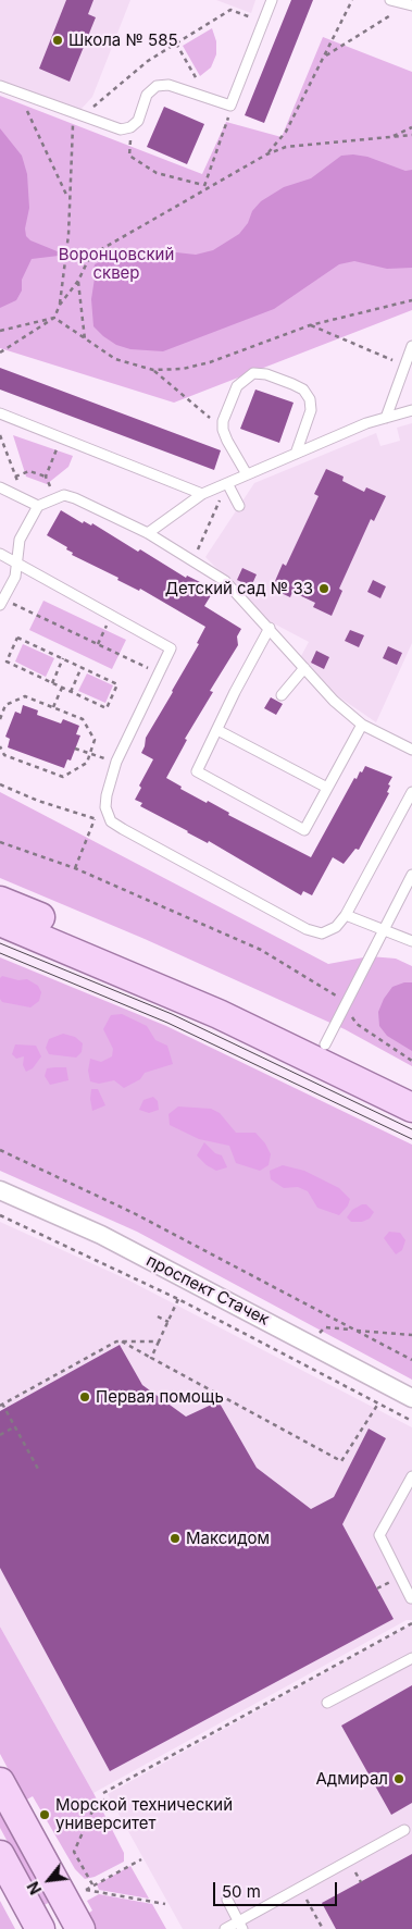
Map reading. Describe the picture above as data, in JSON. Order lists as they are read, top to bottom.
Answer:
{
  "streets": {
    "street": ["проспект Стачек"]
  },
  "parks": ["Воронцовский сквер"],
  "places": [
    "Школа № 585",
    "Детский сад № 33",
    "Первая помощь",
    "Максидом",
    "Адмирал",
    "Морской технический университет"
  ],
  "scale_bar": "50 m",
  "north": "bottom left"
}
